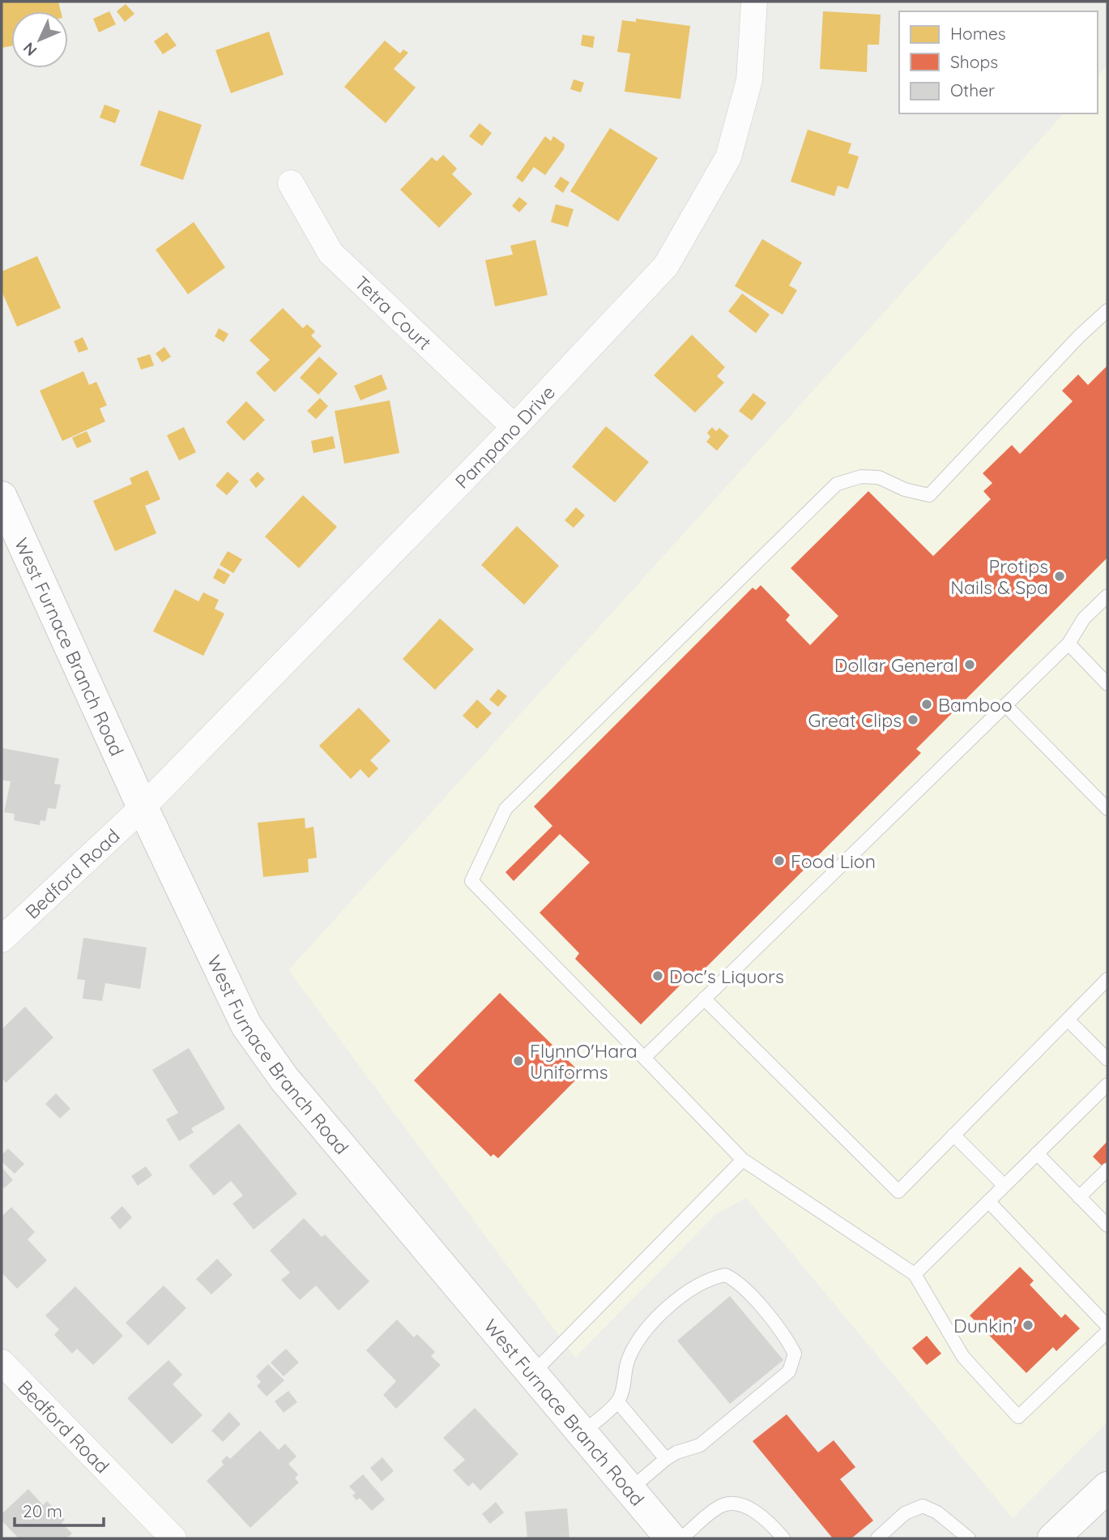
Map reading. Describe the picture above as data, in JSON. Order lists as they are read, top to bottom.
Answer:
{
  "streets": {
    "main road": ["West Furnace Branch Road"],
    "street": ["Tetra Court", "Pampano Drive", "Bedford Road"]
  },
  "crossings": [
    ["Tetra Court", "Pampano Drive"],
    ["Pampano Drive", "West Furnace Branch Road"],
    ["Pampano Drive", "Bedford Road"],
    ["West Furnace Branch Road", "Bedford Road"]
  ],
  "places": [
    "Protips Nails & Spa",
    "Dollar General",
    "Bamboo",
    "Great Clips",
    "Food Lion",
    "Doc's Liquors",
    "FlynnO'Hara Uniforms",
    "Dunkin'"
  ],
  "legend": ["Homes", "Shops", "Other"],
  "scale_bar": "20 m",
  "north": "bottom left"
}
